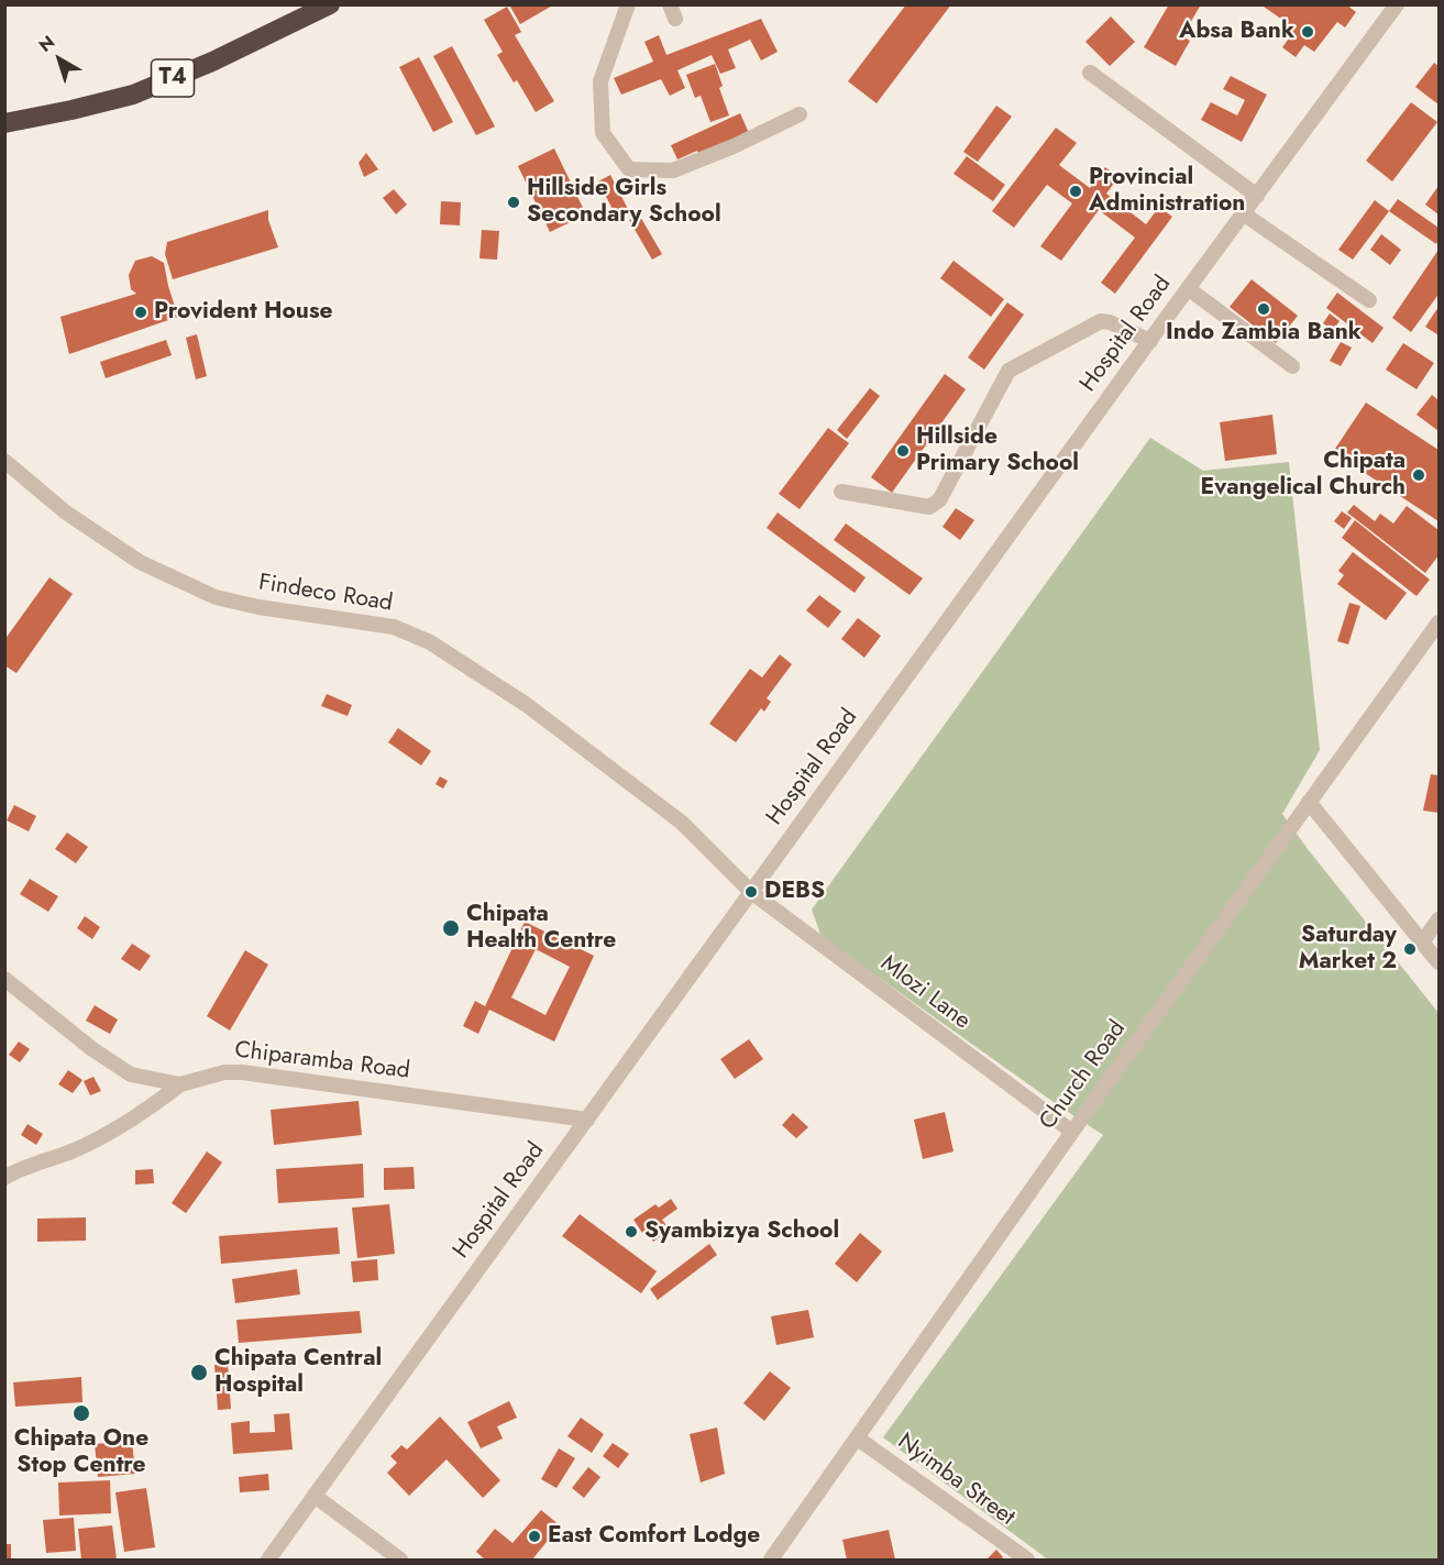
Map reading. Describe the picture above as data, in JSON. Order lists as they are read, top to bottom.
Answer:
{
  "streets": {
    "highway": ["T4"],
    "street": [
      "Hospital Road",
      "Findeco Road",
      "Mlozi Lane",
      "Chiparamba Road",
      "Church Road",
      "Nyimba Street"
    ]
  },
  "crossings": [
    ["Hospital Road", "Findeco Road"],
    ["Hospital Road", "Mlozi Lane"],
    ["Hospital Road", "Chiparamba Road"],
    ["Findeco Road", "Mlozi Lane"],
    ["Mlozi Lane", "Church Road"],
    ["Church Road", "Nyimba Street"]
  ],
  "places": [
    "Absa Bank",
    "Provincial Administration",
    "Hillside Girls Secondary School",
    "Indo Zambia Bank",
    "Provident House",
    "Hillside Primary School",
    "Chipata Evangelical Church",
    "DEBS",
    "Chipata Health Centre",
    "Saturday Market 2",
    "Syambizya School",
    "Chipata Central Hospital",
    "Chipata One Stop Centre",
    "East Comfort Lodge"
  ],
  "north": "top left"
}
